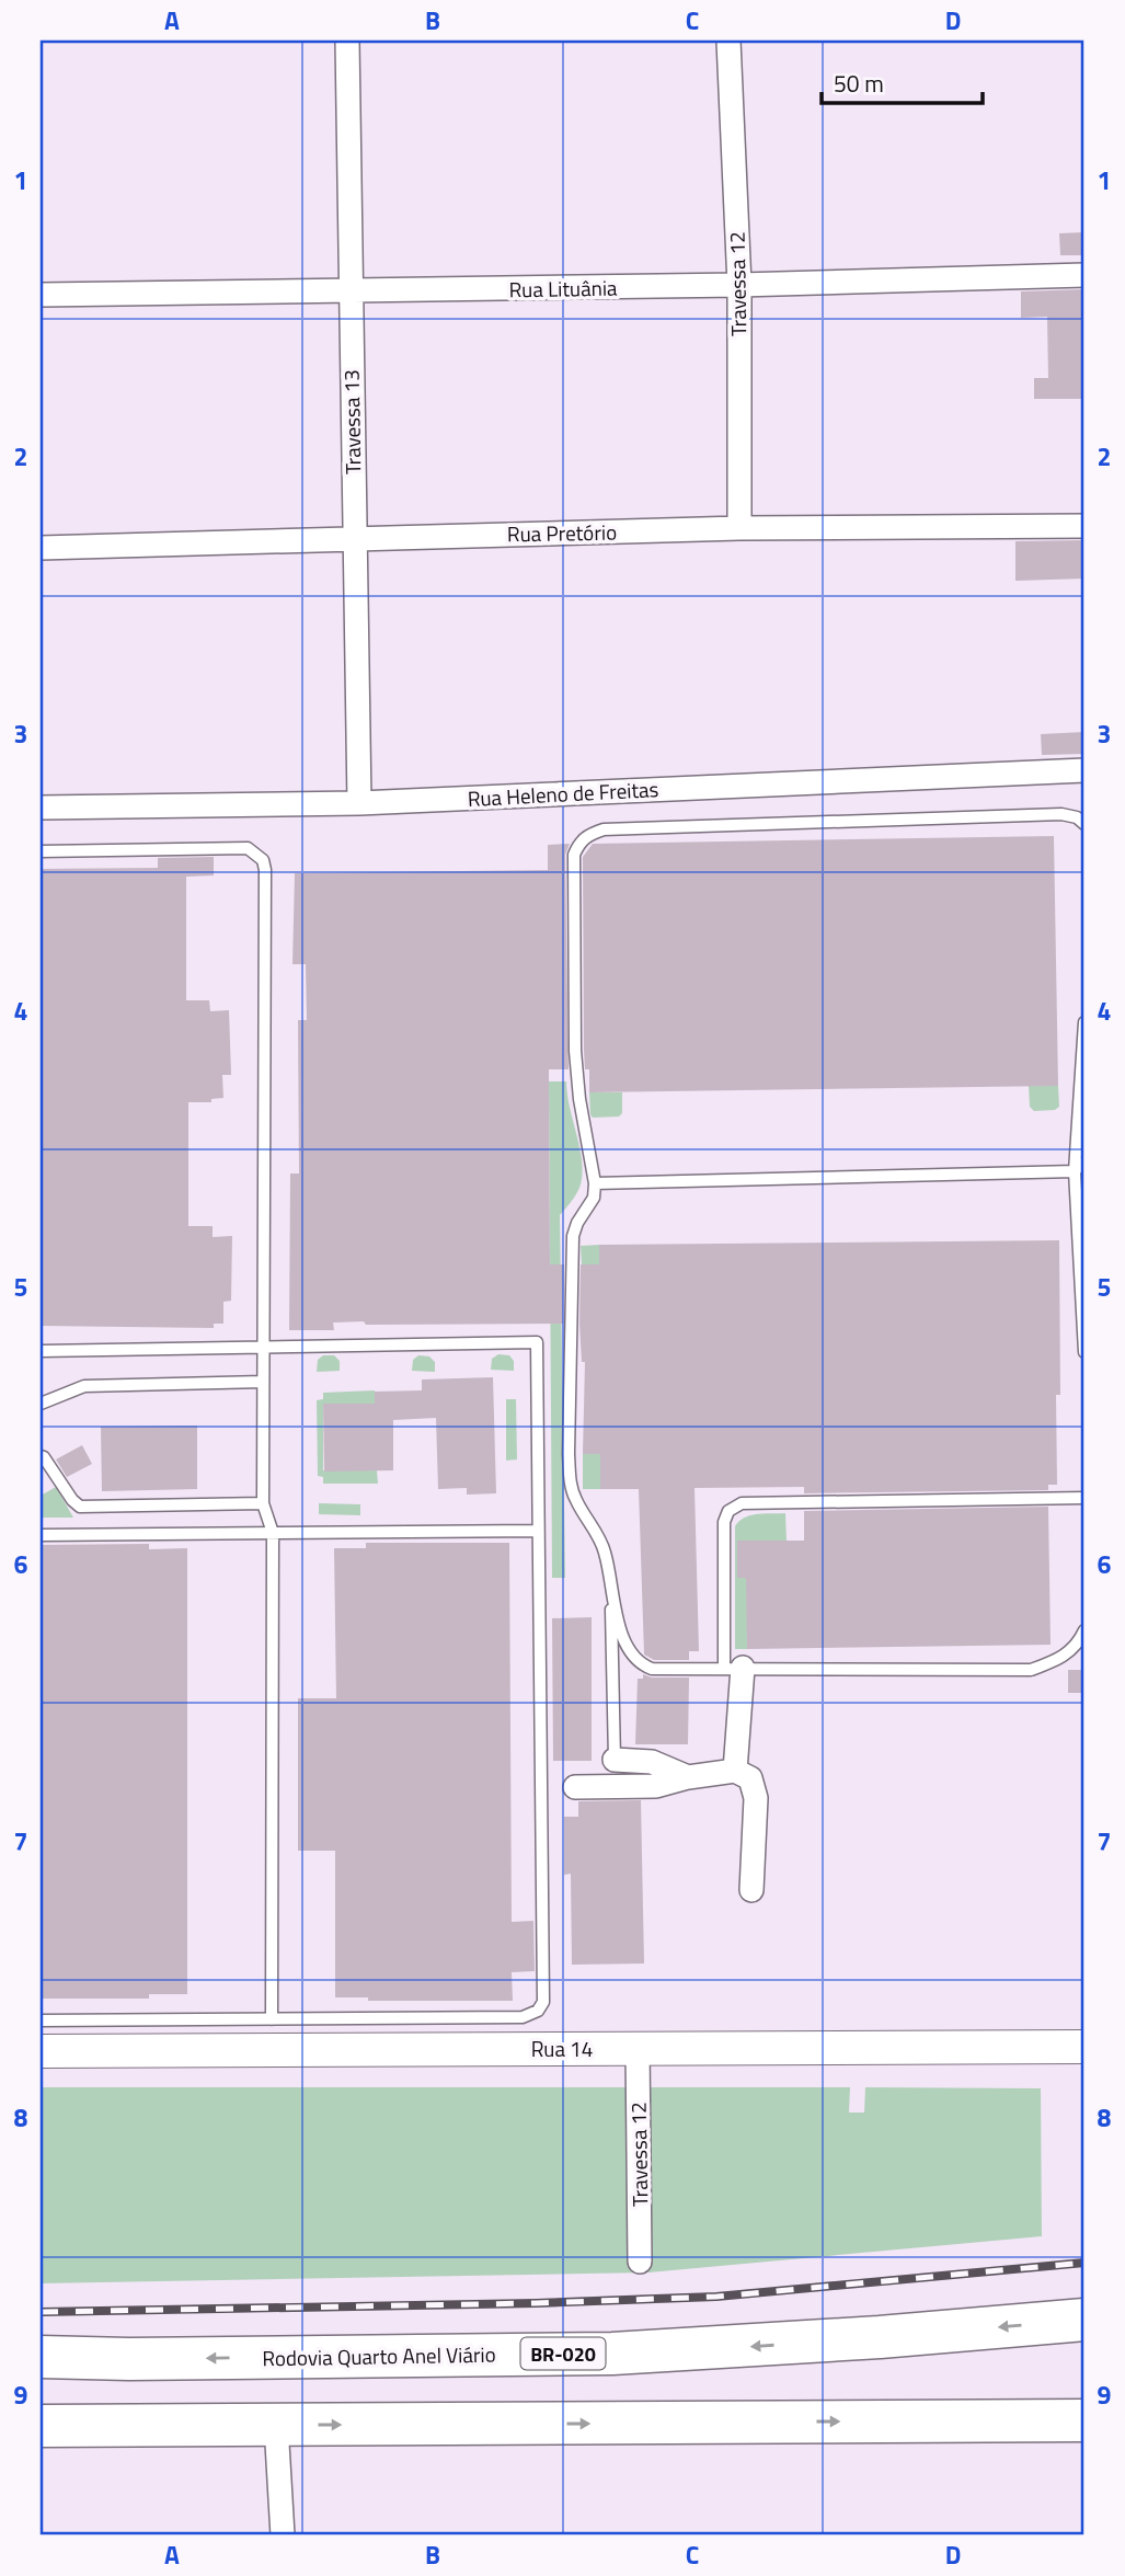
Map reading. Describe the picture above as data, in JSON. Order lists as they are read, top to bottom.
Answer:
{
  "streets": {
    "highway": ["BR-020", "Rodovia Quarto Anel Viário"],
    "main road": ["Rua 14"],
    "street": [
      "Travessa 12",
      "Rua Lituânia",
      "Travessa 13",
      "Rua Pretório",
      "Rua Heleno de Freitas"
    ]
  },
  "crossings": [
    ["Travessa 12", "Rua Lituânia"],
    ["Travessa 12", "Rua Pretório"],
    ["Travessa 12", "Rua 14"],
    ["Rua Lituânia", "Travessa 13"],
    ["Travessa 13", "Rua Pretório"],
    ["Travessa 13", "Rua Heleno de Freitas"]
  ],
  "scale_bar": "50 m",
  "grid": {
    "columns": [
      "A",
      "B",
      "C",
      "D"
    ],
    "rows": [
      "1",
      "2",
      "3",
      "4",
      "5",
      "6",
      "7",
      "8",
      "9"
    ]
  }
}
